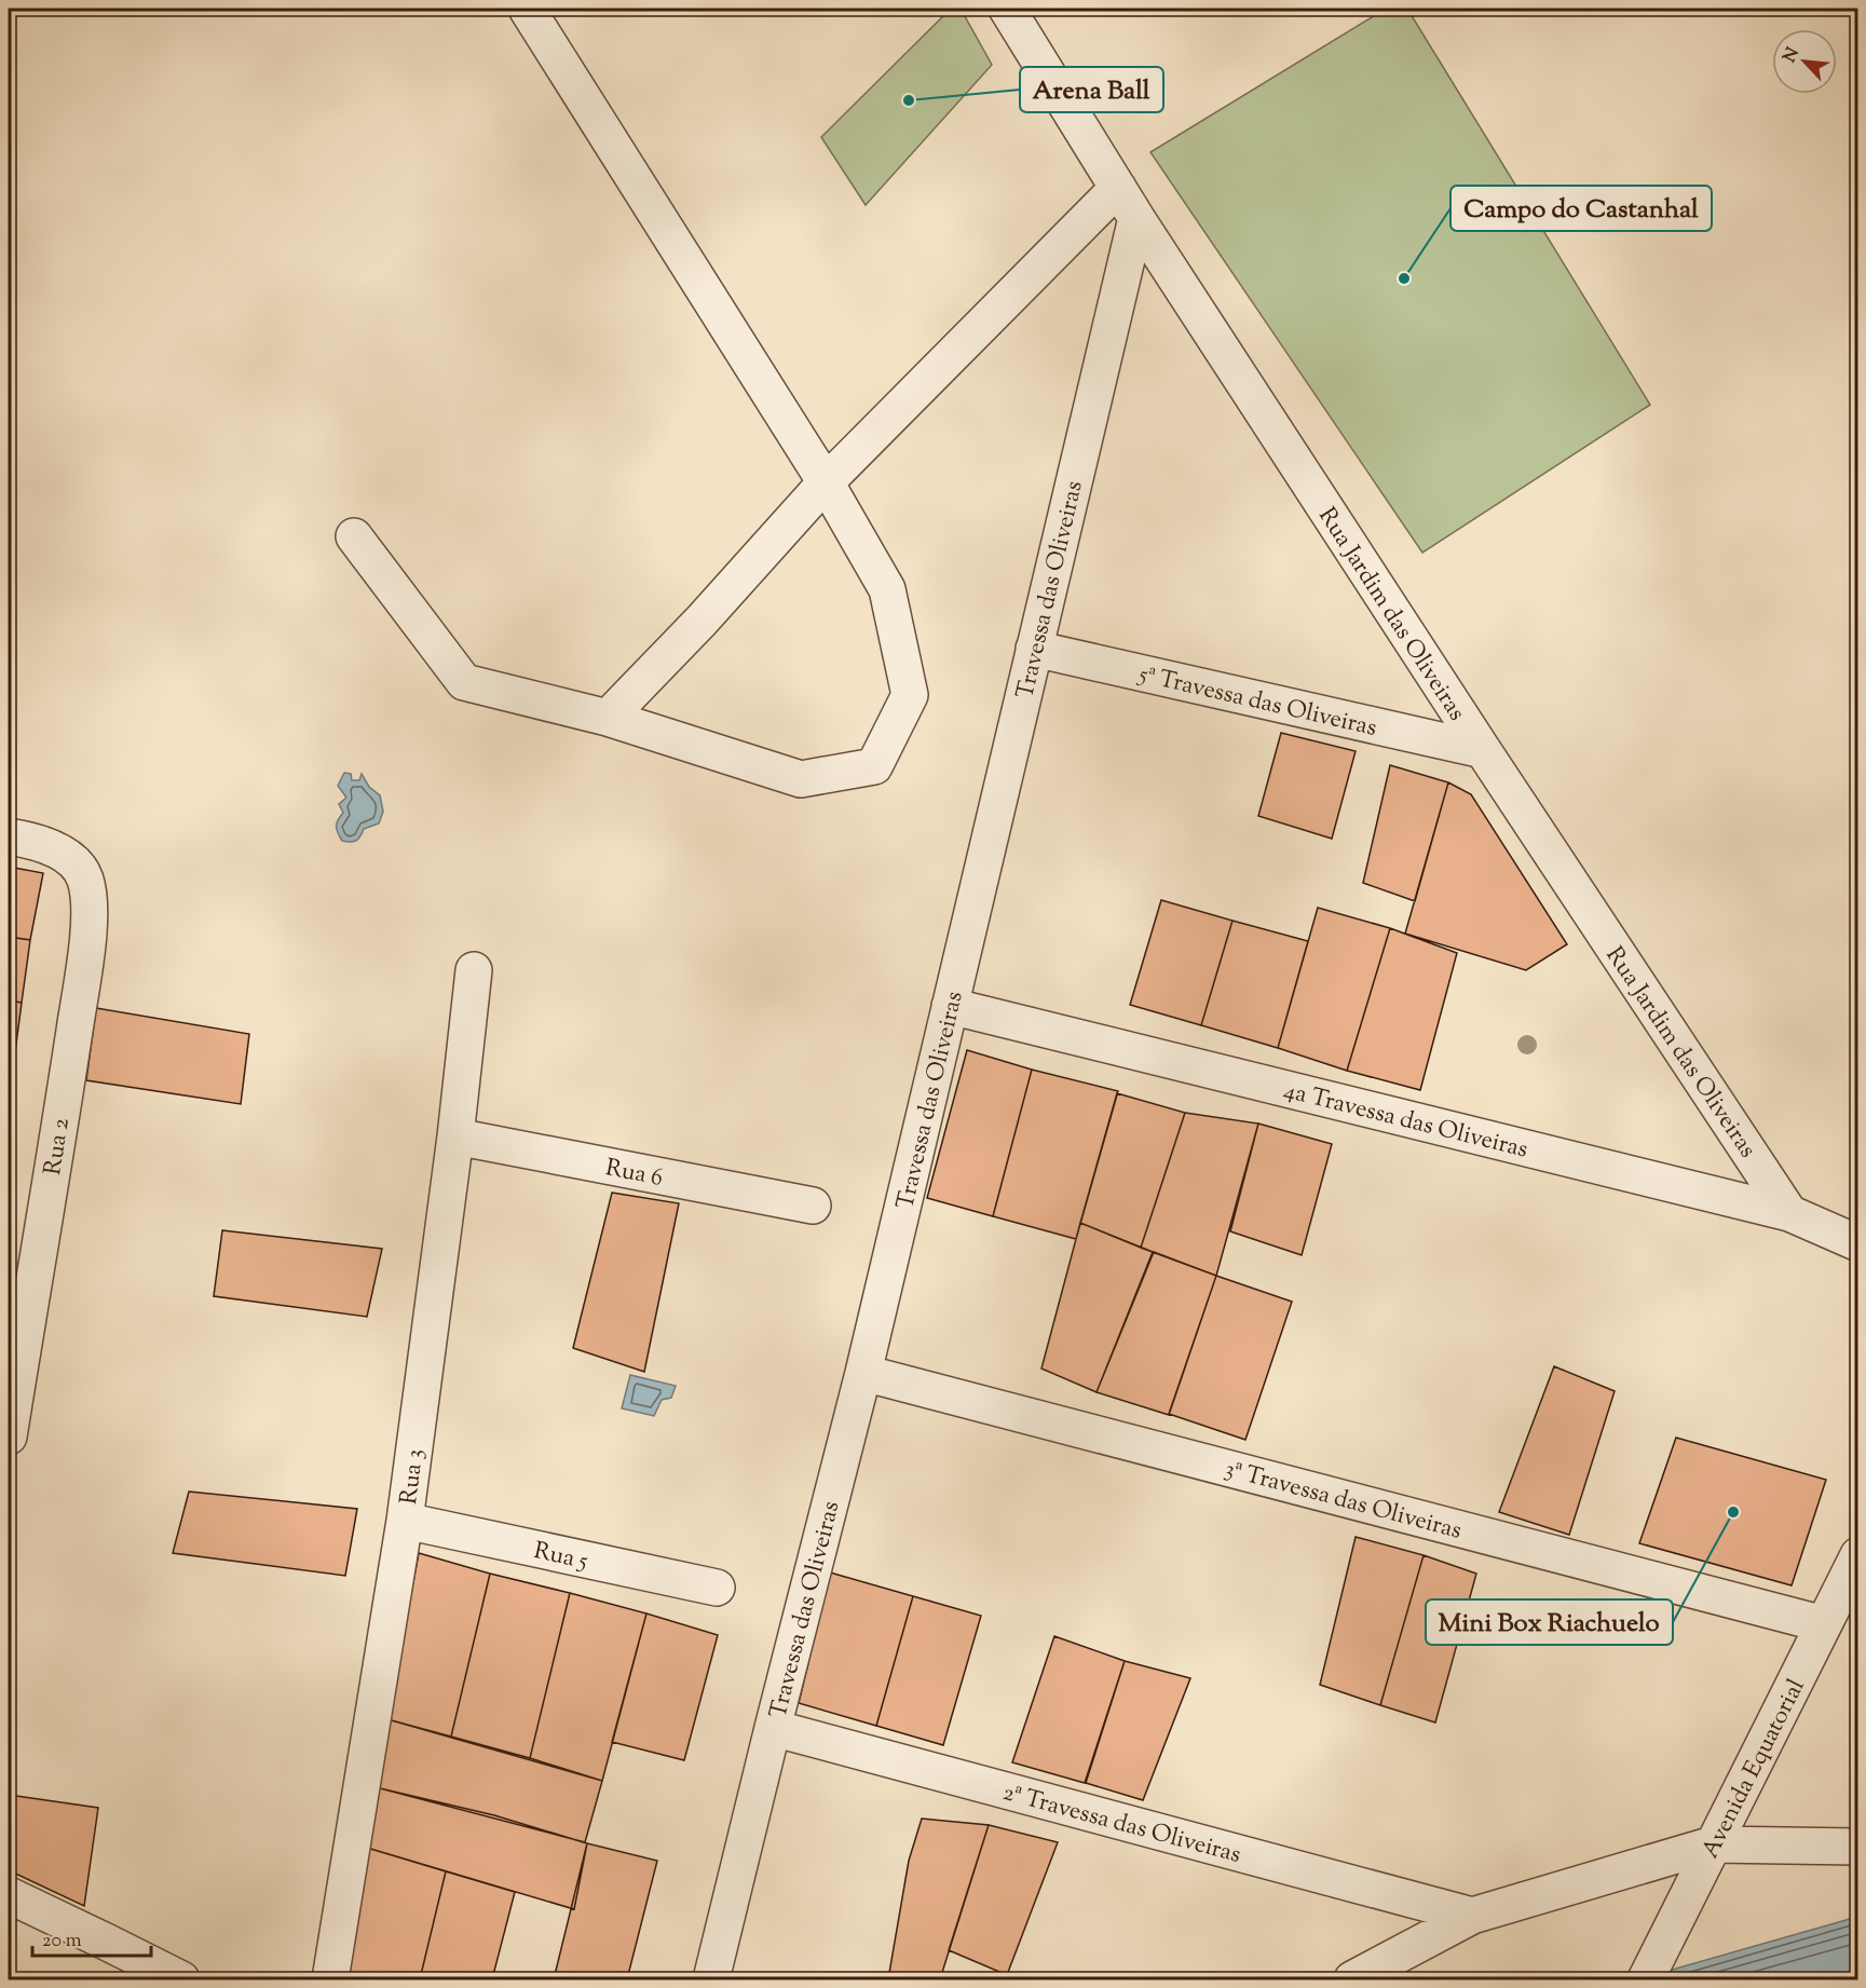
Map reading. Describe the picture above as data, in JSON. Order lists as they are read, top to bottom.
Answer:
{
  "streets": {
    "street": [
      "Travessa das Oliveiras",
      "Rua Jardim das Oliveiras",
      "5ª Travessa das Oliveiras",
      "4a Travessa das Oliveiras",
      "Rua 2",
      "Rua 6",
      "Rua 3",
      "3ª Travessa das Oliveiras",
      "Rua 5",
      "Avenida Equatorial",
      "2ª Travessa das Oliveiras"
    ]
  },
  "crossings": [
    ["Travessa das Oliveiras", "Rua Jardim das Oliveiras"],
    ["Travessa das Oliveiras", "5ª Travessa das Oliveiras"],
    ["Travessa das Oliveiras", "4a Travessa das Oliveiras"],
    ["Travessa das Oliveiras", "3ª Travessa das Oliveiras"],
    ["Travessa das Oliveiras", "2ª Travessa das Oliveiras"],
    ["Rua Jardim das Oliveiras", "5ª Travessa das Oliveiras"],
    ["Rua Jardim das Oliveiras", "4a Travessa das Oliveiras"],
    ["Rua 6", "Rua 3"],
    ["Rua 3", "Rua 5"],
    ["3ª Travessa das Oliveiras", "Avenida Equatorial"]
  ],
  "places": ["Arena Ball", "Campo do Castanhal", "Mini Box Riachuelo"],
  "scale_bar": "20 m",
  "north": "top left"
}
